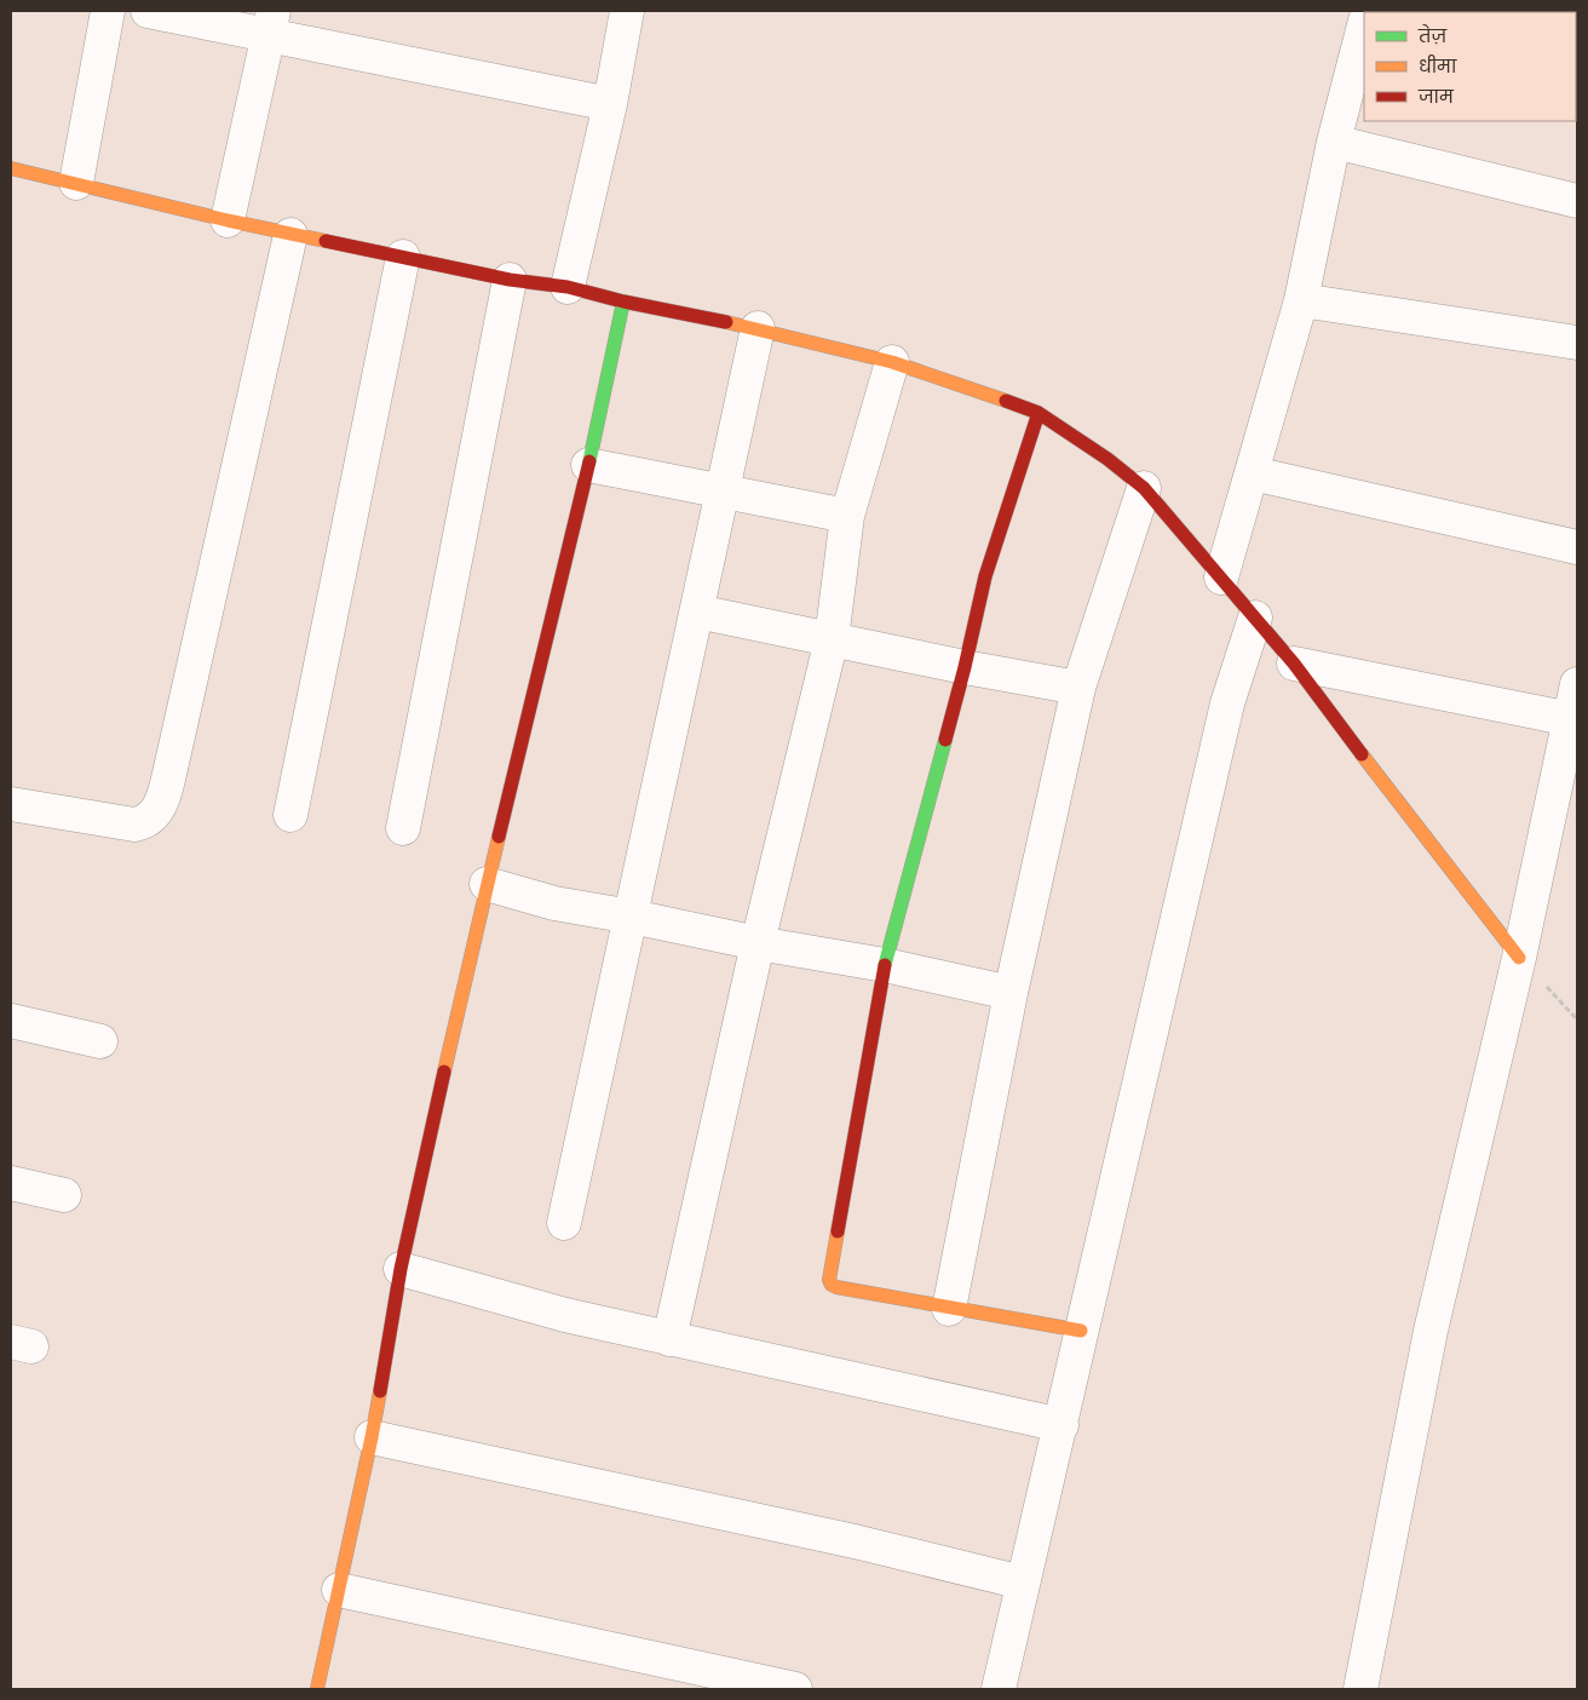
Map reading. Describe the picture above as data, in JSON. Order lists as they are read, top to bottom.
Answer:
{
  "legend": ["तेज़", "धीमा", "जाम"]
}
